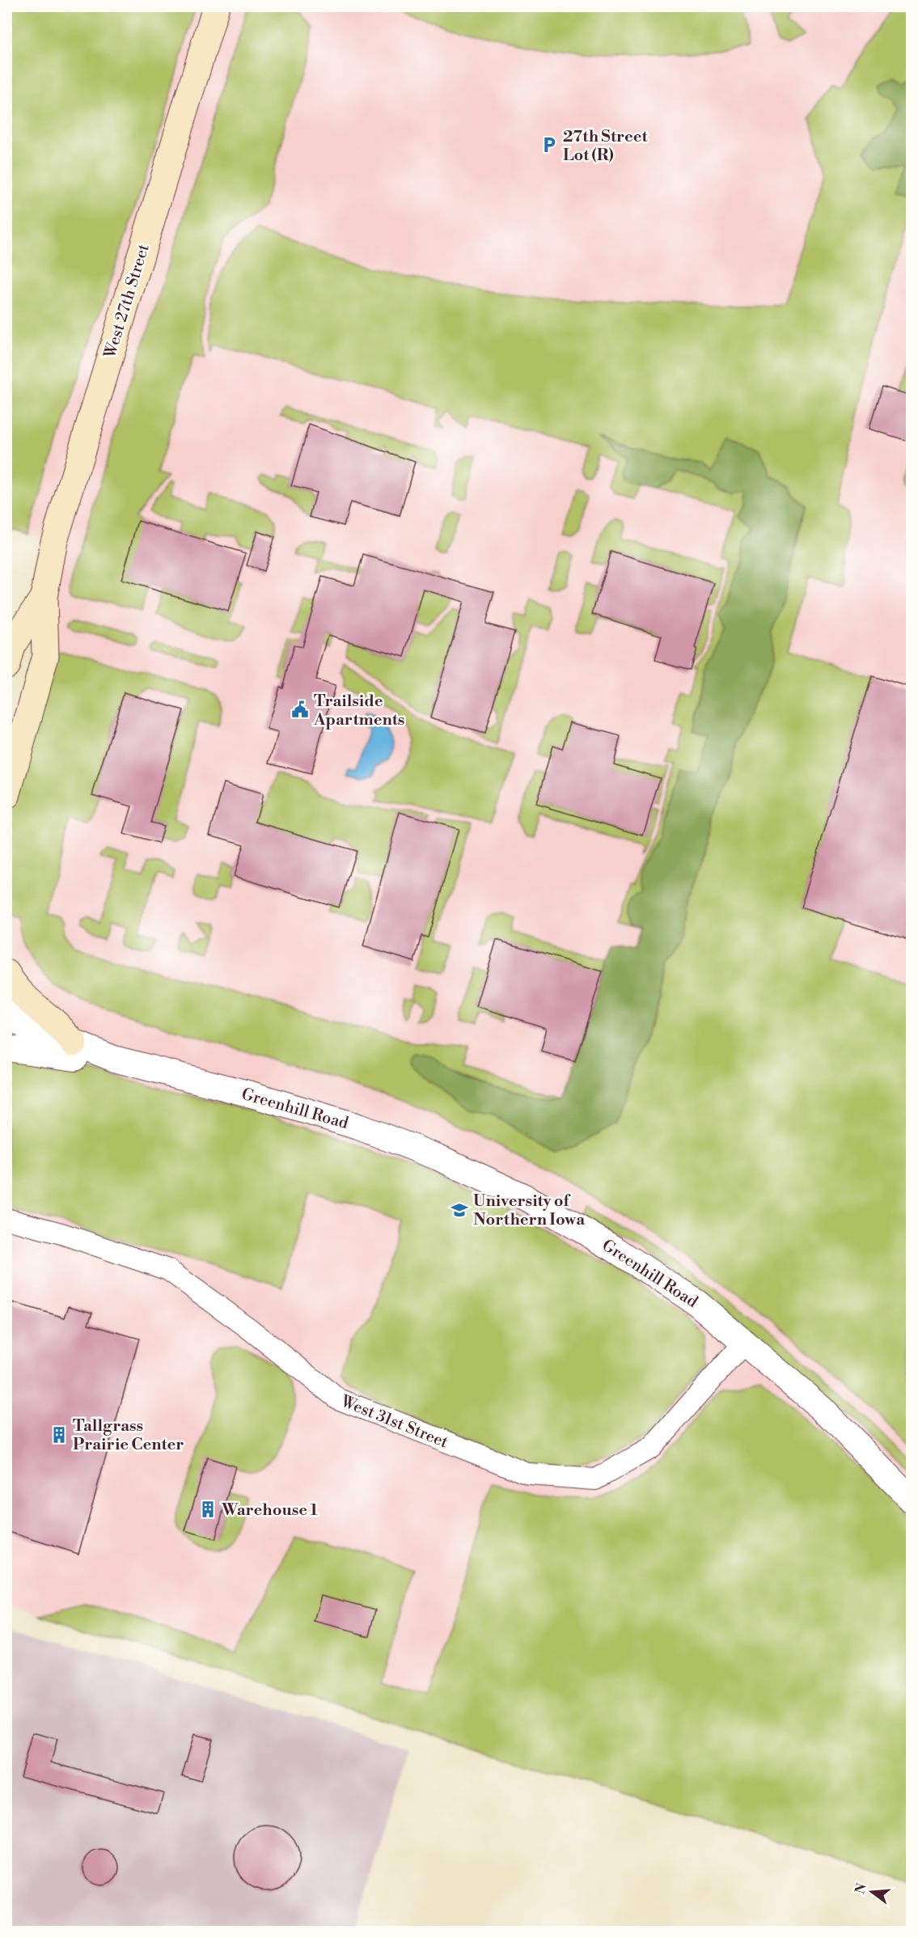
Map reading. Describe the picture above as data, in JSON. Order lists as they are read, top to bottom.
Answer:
{
  "streets": {
    "main road": ["West 27th Street"],
    "street": ["Greenhill Road", "West 31st Street"]
  },
  "crossings": [
    ["Greenhill Road", "West 31st Street"]
  ],
  "places": {
    "parking": ["27th Street Lot (R)"],
    "public building": ["Trailside Apartments"],
    "school or university": ["University of Northern Iowa"],
    "building": ["Tallgrass Prairie Center", "Warehouse 1"]
  },
  "north": "left"
}
